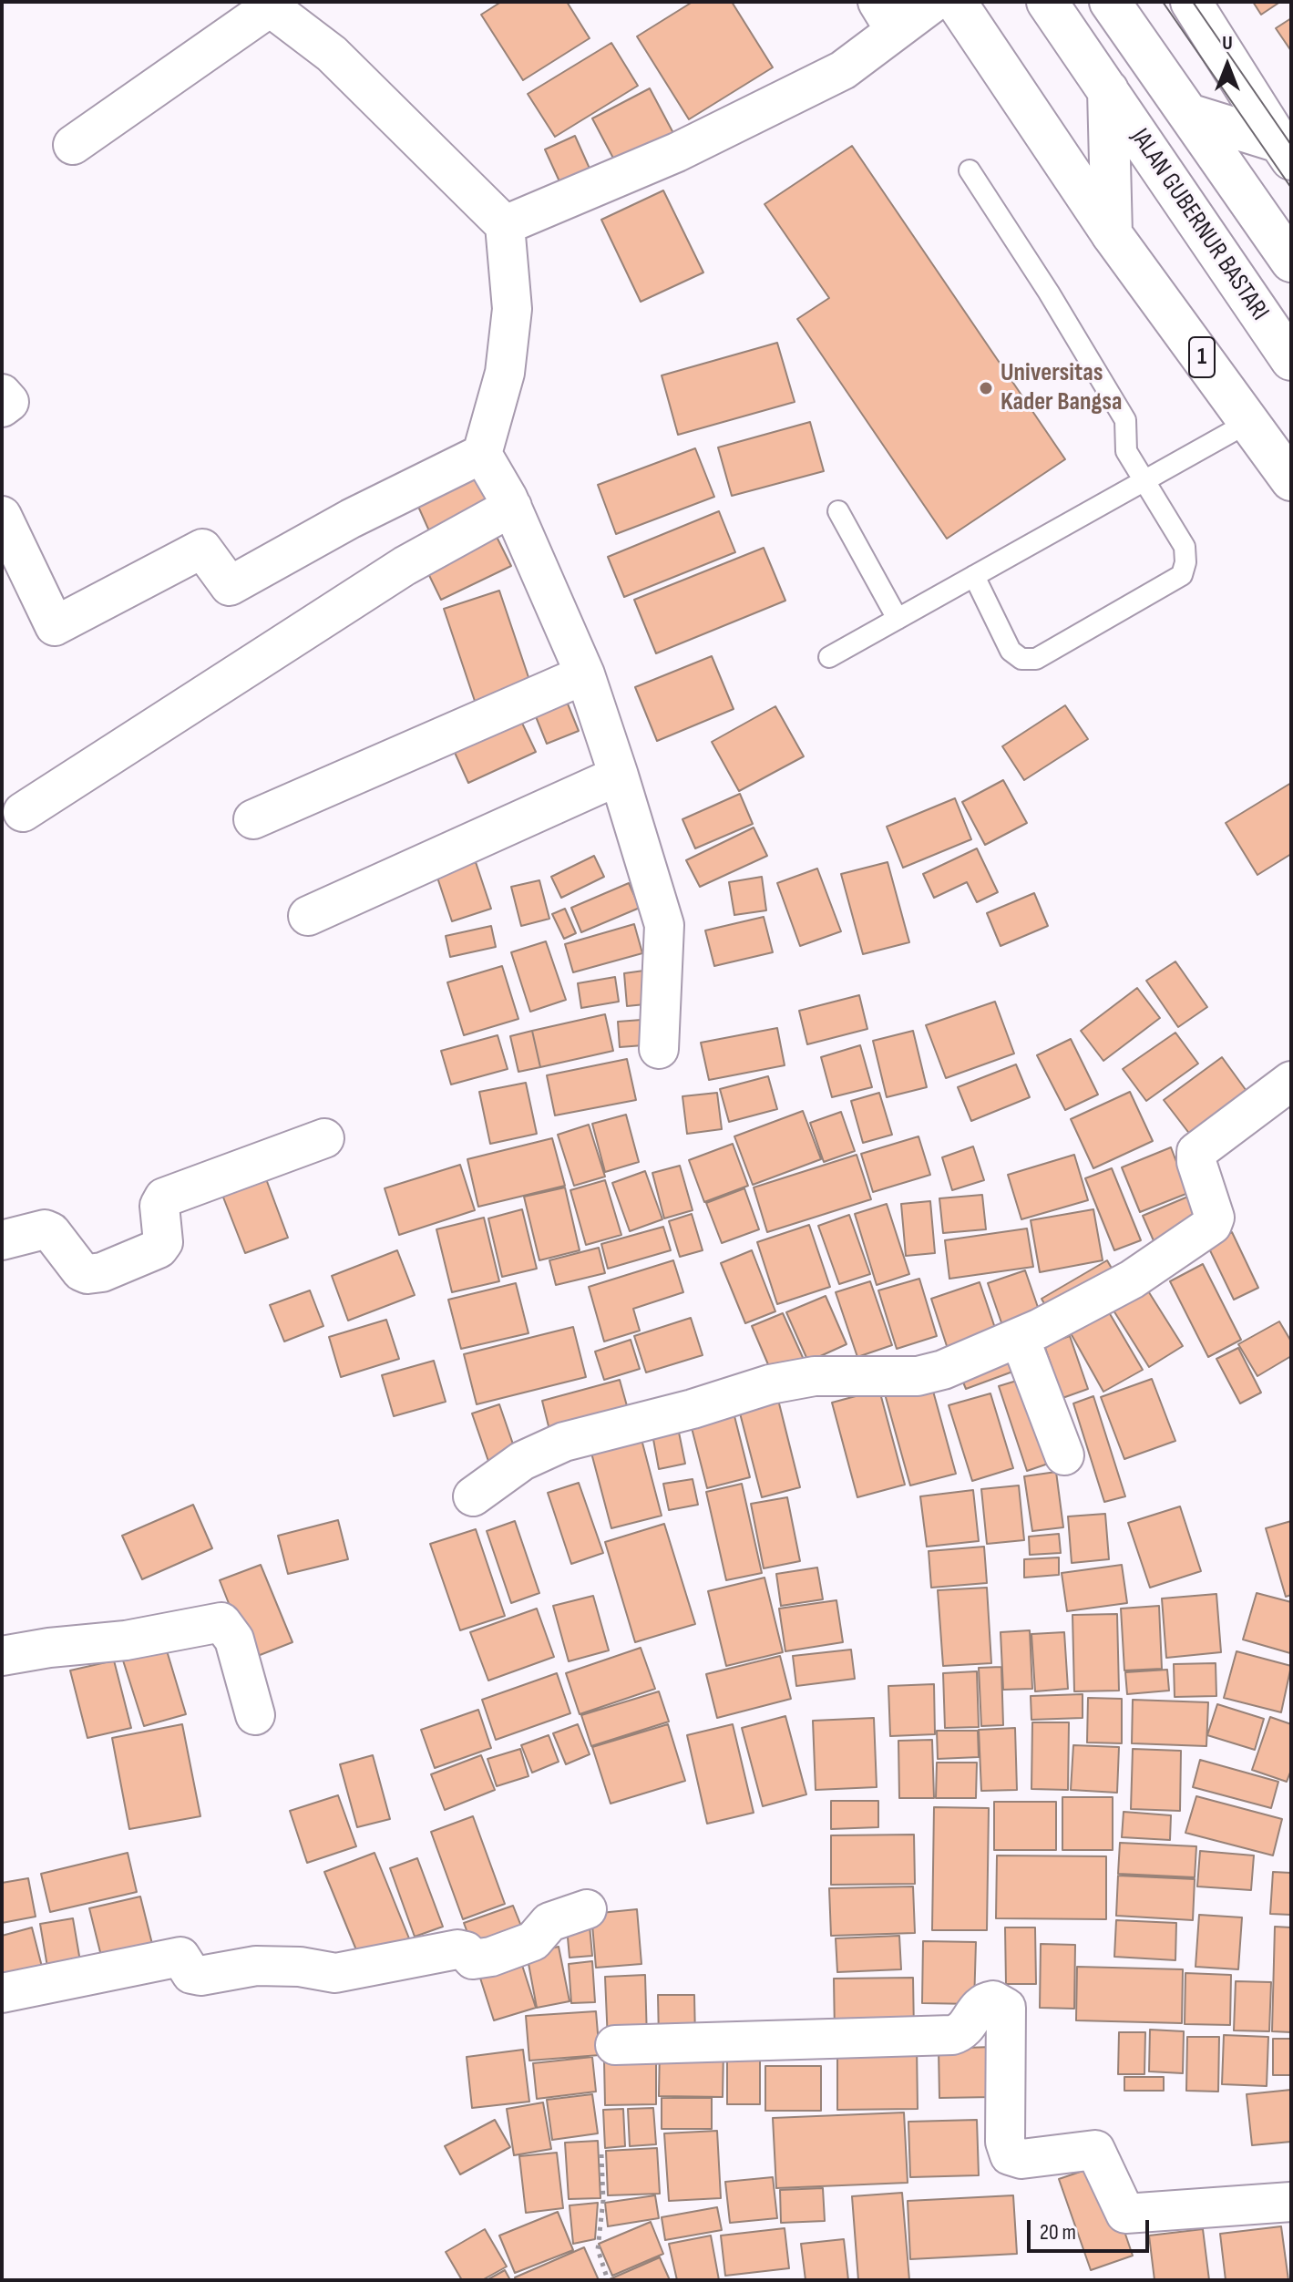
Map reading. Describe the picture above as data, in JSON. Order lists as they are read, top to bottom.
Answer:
{
  "streets": {
    "main road": ["JALAN GUBERNUR BASTARI", "1"]
  },
  "places": ["Universitas Kader Bangsa"],
  "scale_bar": "20 m",
  "north": "top"
}
